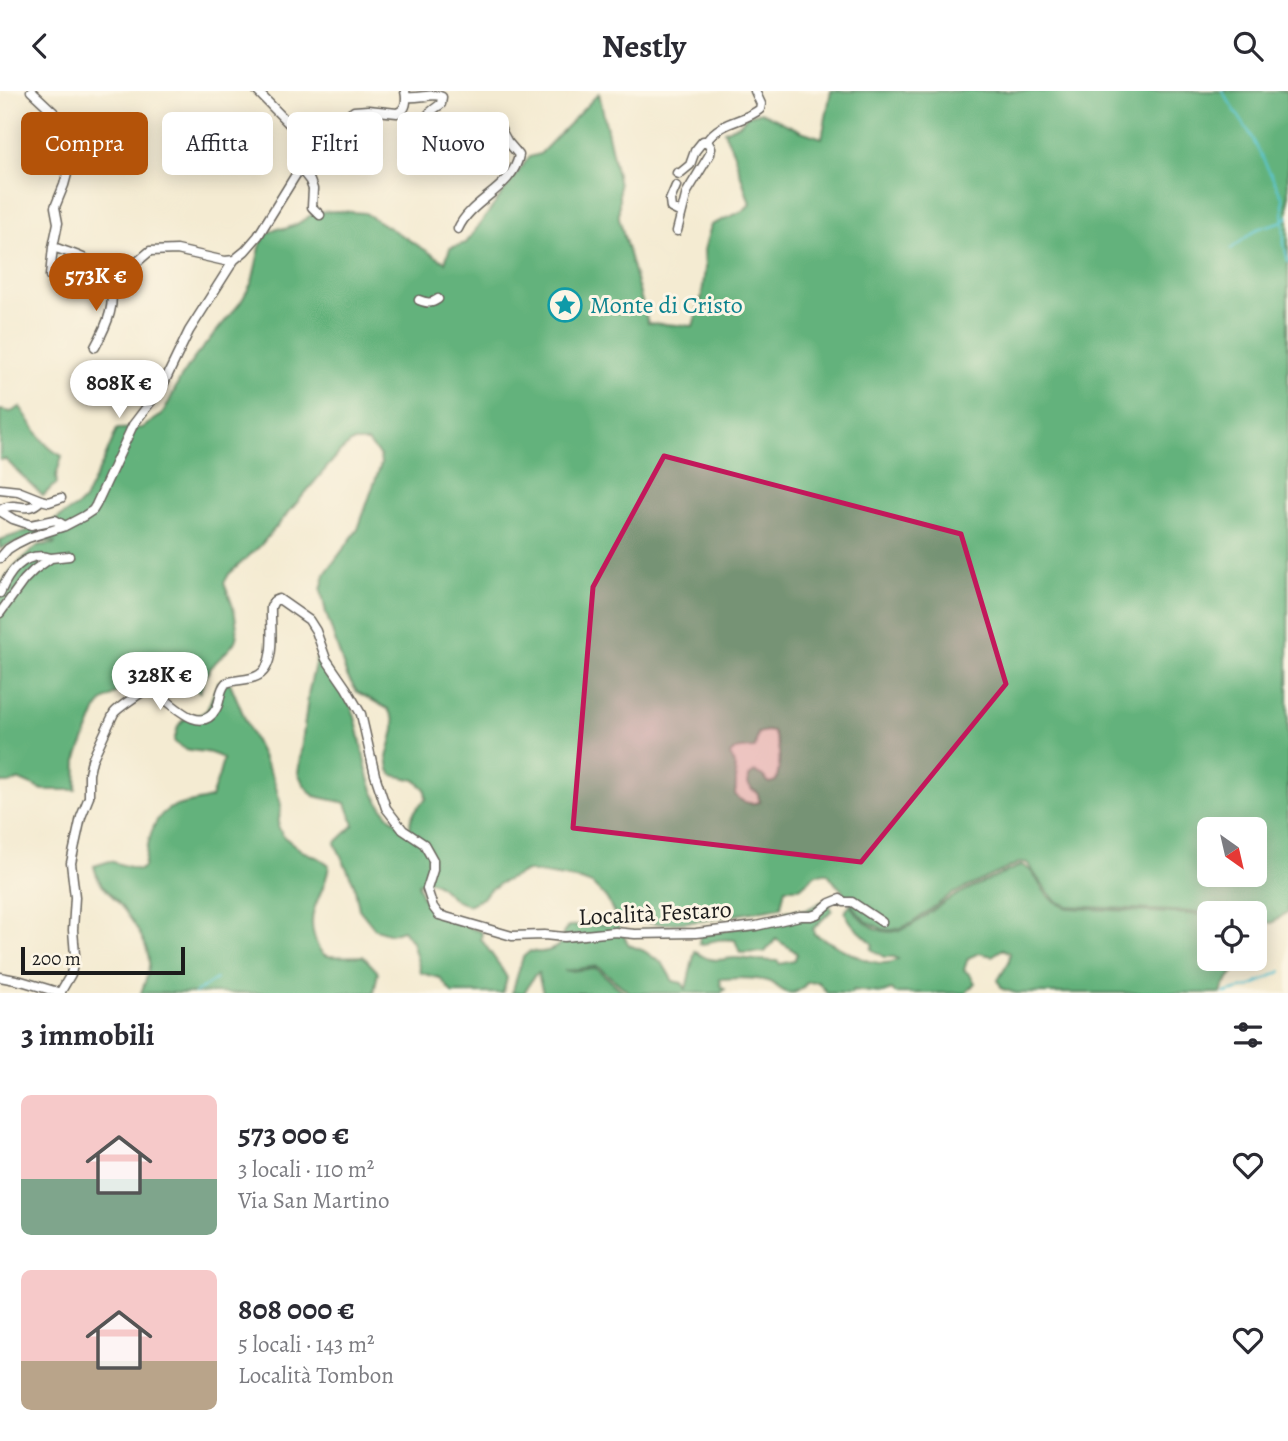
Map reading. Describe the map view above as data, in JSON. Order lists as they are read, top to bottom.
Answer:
{
  "streets": {
    "street": ["Località Festaro"]
  },
  "places": {
    "place": ["Monte di Cristo"]
  },
  "scale_bar": "200 m",
  "north": "bottom right",
  "page": {
    "header": "Nestly",
    "chip": [
      "Compra",
      "Affitta",
      "Filtri",
      "Nuovo"
    ],
    "price": ["573K €", "808K €", "328K €"],
    "scale": "200 m",
    "heading": "3 immobili",
    "list": [
      {
        "name": "573 000 €",
        "note": "3 locali · 110 m² · Via San Martino"
      },
      {
        "name": "808 000 €",
        "note": "5 locali · 143 m² · Località Tombon"
      }
    ]
  }
}
